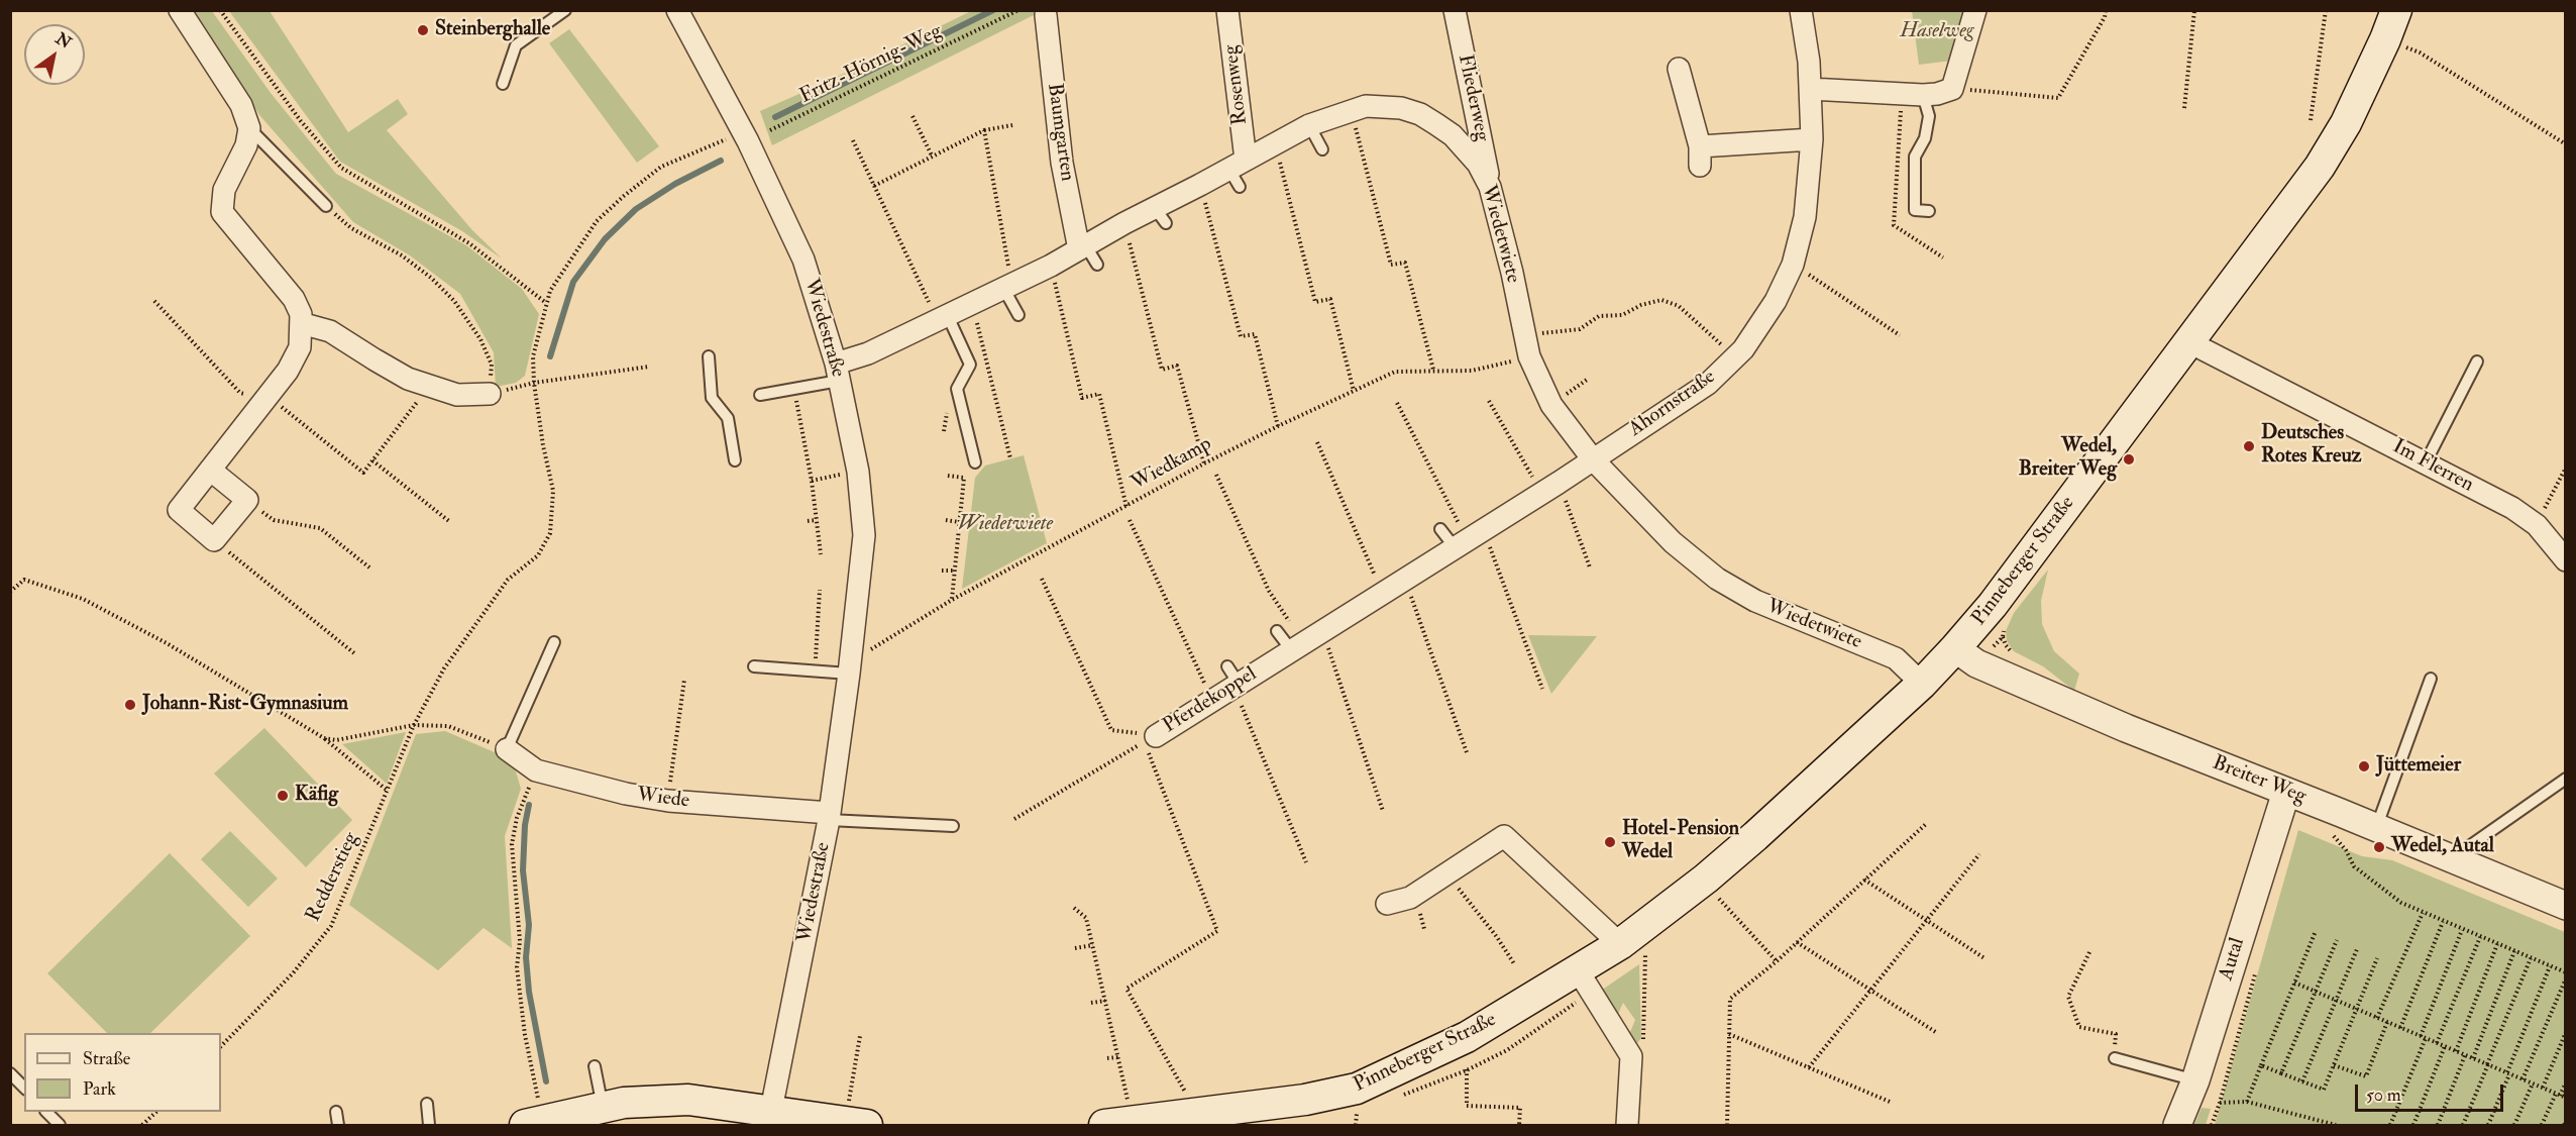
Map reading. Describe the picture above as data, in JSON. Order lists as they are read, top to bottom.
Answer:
{
  "streets": {
    "main road": ["Pinneberger Straße"],
    "street": [
      "Rosenweg",
      "Fliederweg",
      "Baumgarten",
      "Wiedetwiete",
      "Wiedestraße",
      "Ahornstraße",
      "Im Flerren",
      "Pferdekoppel",
      "Breiter Weg",
      "Wiede",
      "Autal"
    ],
    "path": ["Fritz-Hörnig-Weg", "Wiedkamp", "Redderstieg"]
  },
  "crossings": [
    ["Rosenweg", "Wiedetwiete"],
    ["Fliederweg", "Wiedetwiete"],
    ["Baumgarten", "Wiedetwiete"],
    ["Wiedetwiete", "Wiedestraße"],
    ["Wiedetwiete", "Ahornstraße"],
    ["Wiedetwiete", "Wiedkamp"],
    ["Wiedetwiete", "Pinneberger Straße"],
    ["Wiedetwiete", "Pferdekoppel"],
    ["Wiedestraße", "Wiedkamp"],
    ["Wiedestraße", "Wiede"],
    ["Ahornstraße", "Wiedkamp"],
    ["Ahornstraße", "Pferdekoppel"],
    ["Im Flerren", "Pinneberger Straße"],
    ["Pinneberger Straße", "Pferdekoppel"],
    ["Pinneberger Straße", "Breiter Weg"],
    ["Breiter Weg", "Autal"]
  ],
  "parks": ["Haselweg", "Wiedetwiete"],
  "places": [
    "Steinberghalle",
    "Deutsches Rotes Kreuz",
    "Wedel, Breiter Weg",
    "Johann-Rist-Gymnasium",
    "Jüttemeier",
    "Käfig",
    "Hotel-Pension Wedel",
    "Wedel, Autal"
  ],
  "legend": ["Straße", "Park"],
  "scale_bar": "50 m",
  "north": "top right"
}
